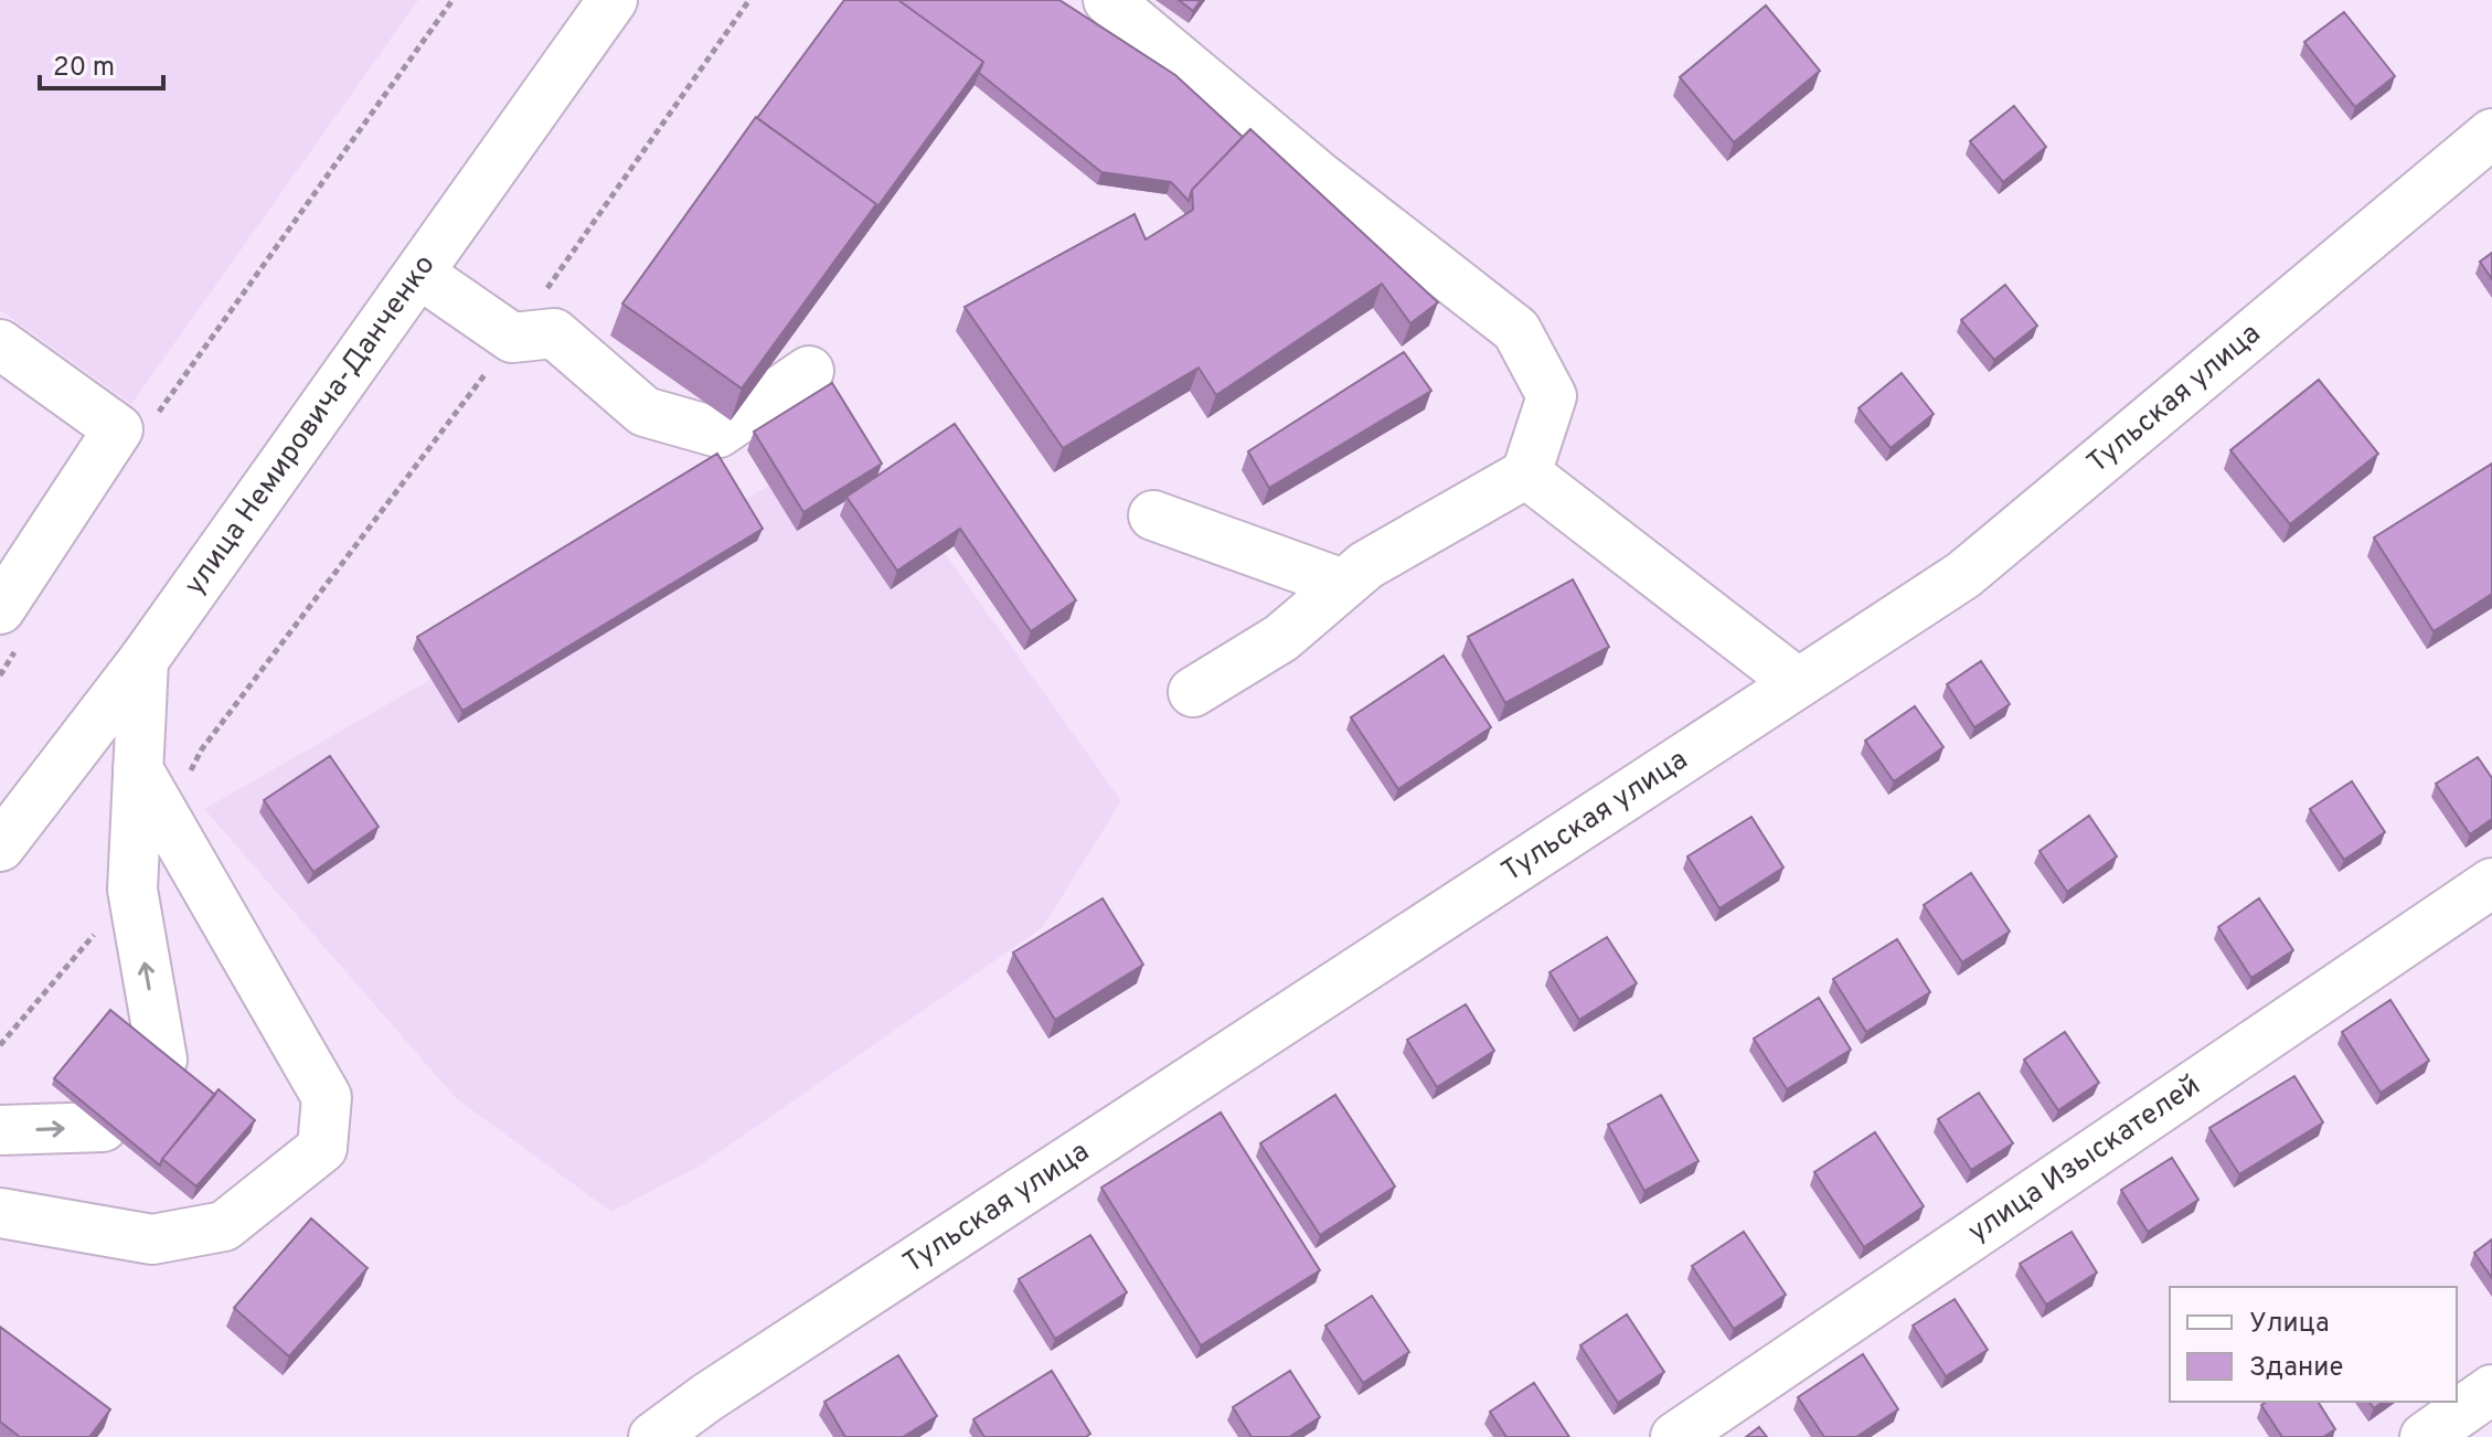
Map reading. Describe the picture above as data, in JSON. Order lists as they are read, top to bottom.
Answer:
{
  "streets": {
    "street": ["Тульская улица", "улица Немировича-Данченко", "улица Изыскателей"]
  },
  "legend": ["Улица", "Здание"],
  "scale_bar": "20 m"
}
